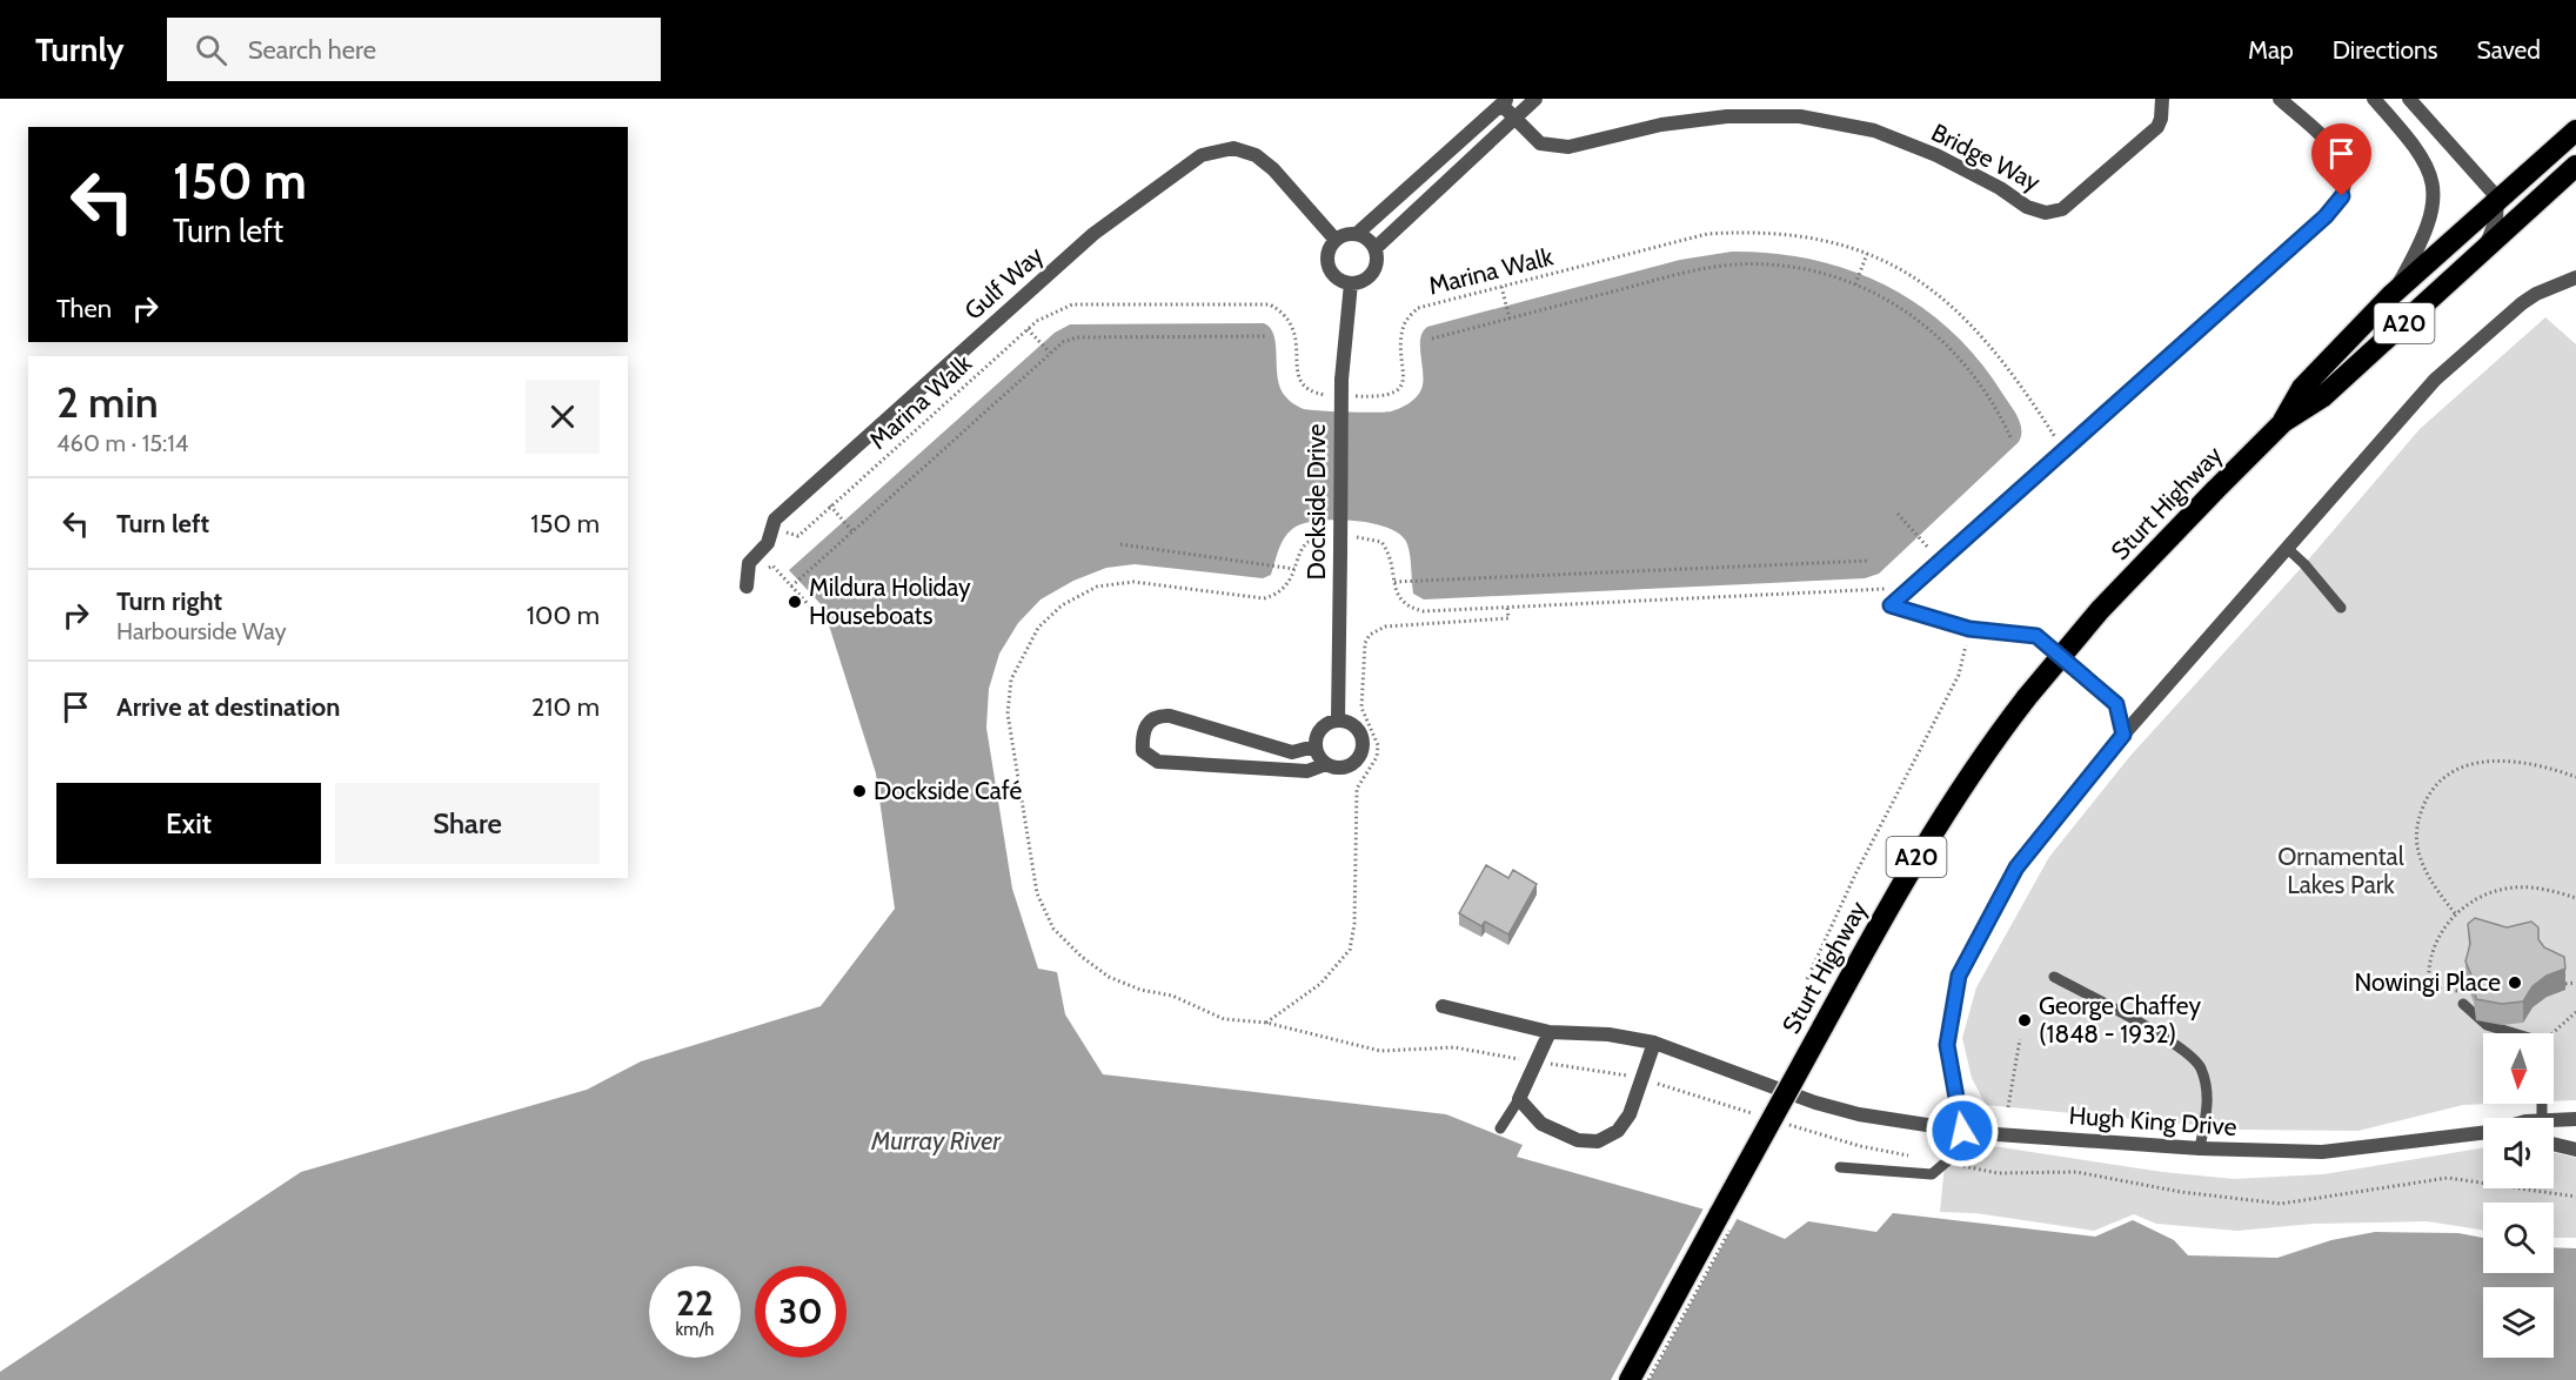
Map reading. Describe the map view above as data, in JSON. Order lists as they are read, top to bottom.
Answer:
{
  "streets": {
    "highway": ["A20", "Sturt Highway"],
    "street": [
      "Bridge Way",
      "Gulf Way",
      "Dockside Drive",
      "Hugh King Drive"
    ],
    "path": ["Marina Walk"]
  },
  "crossings": [
    ["Marina Walk", "Gulf Way"],
    ["Gulf Way", "Dockside Drive"]
  ],
  "water": ["Murray River"],
  "parks": ["Ornamental Lakes Park"],
  "places": [
    "Mildura Holiday Houseboats",
    "Dockside Café",
    "Nowingi Place",
    "George Chaffey (1848 - 1932)"
  ],
  "north": "bottom",
  "page": {
    "header": "Turnly",
    "search": "Search here",
    "nav": ["Map", "Directions", "Saved"],
    "turn": ["150 m", "Turn left"],
    "then": "Then",
    "heading": ["2 min", "460 m · 15:14"],
    "list": [
      {
        "name": "Turn left",
        "value": "150 m"
      },
      {
        "name": "Turn right",
        "note": "Harbourside Way",
        "value": "100 m"
      },
      {
        "name": "Arrive at destination",
        "value": "210 m"
      }
    ],
    "buttons": ["Exit", "Share"],
    "speed": "22 km/h",
    "limit": "30"
  }
}
